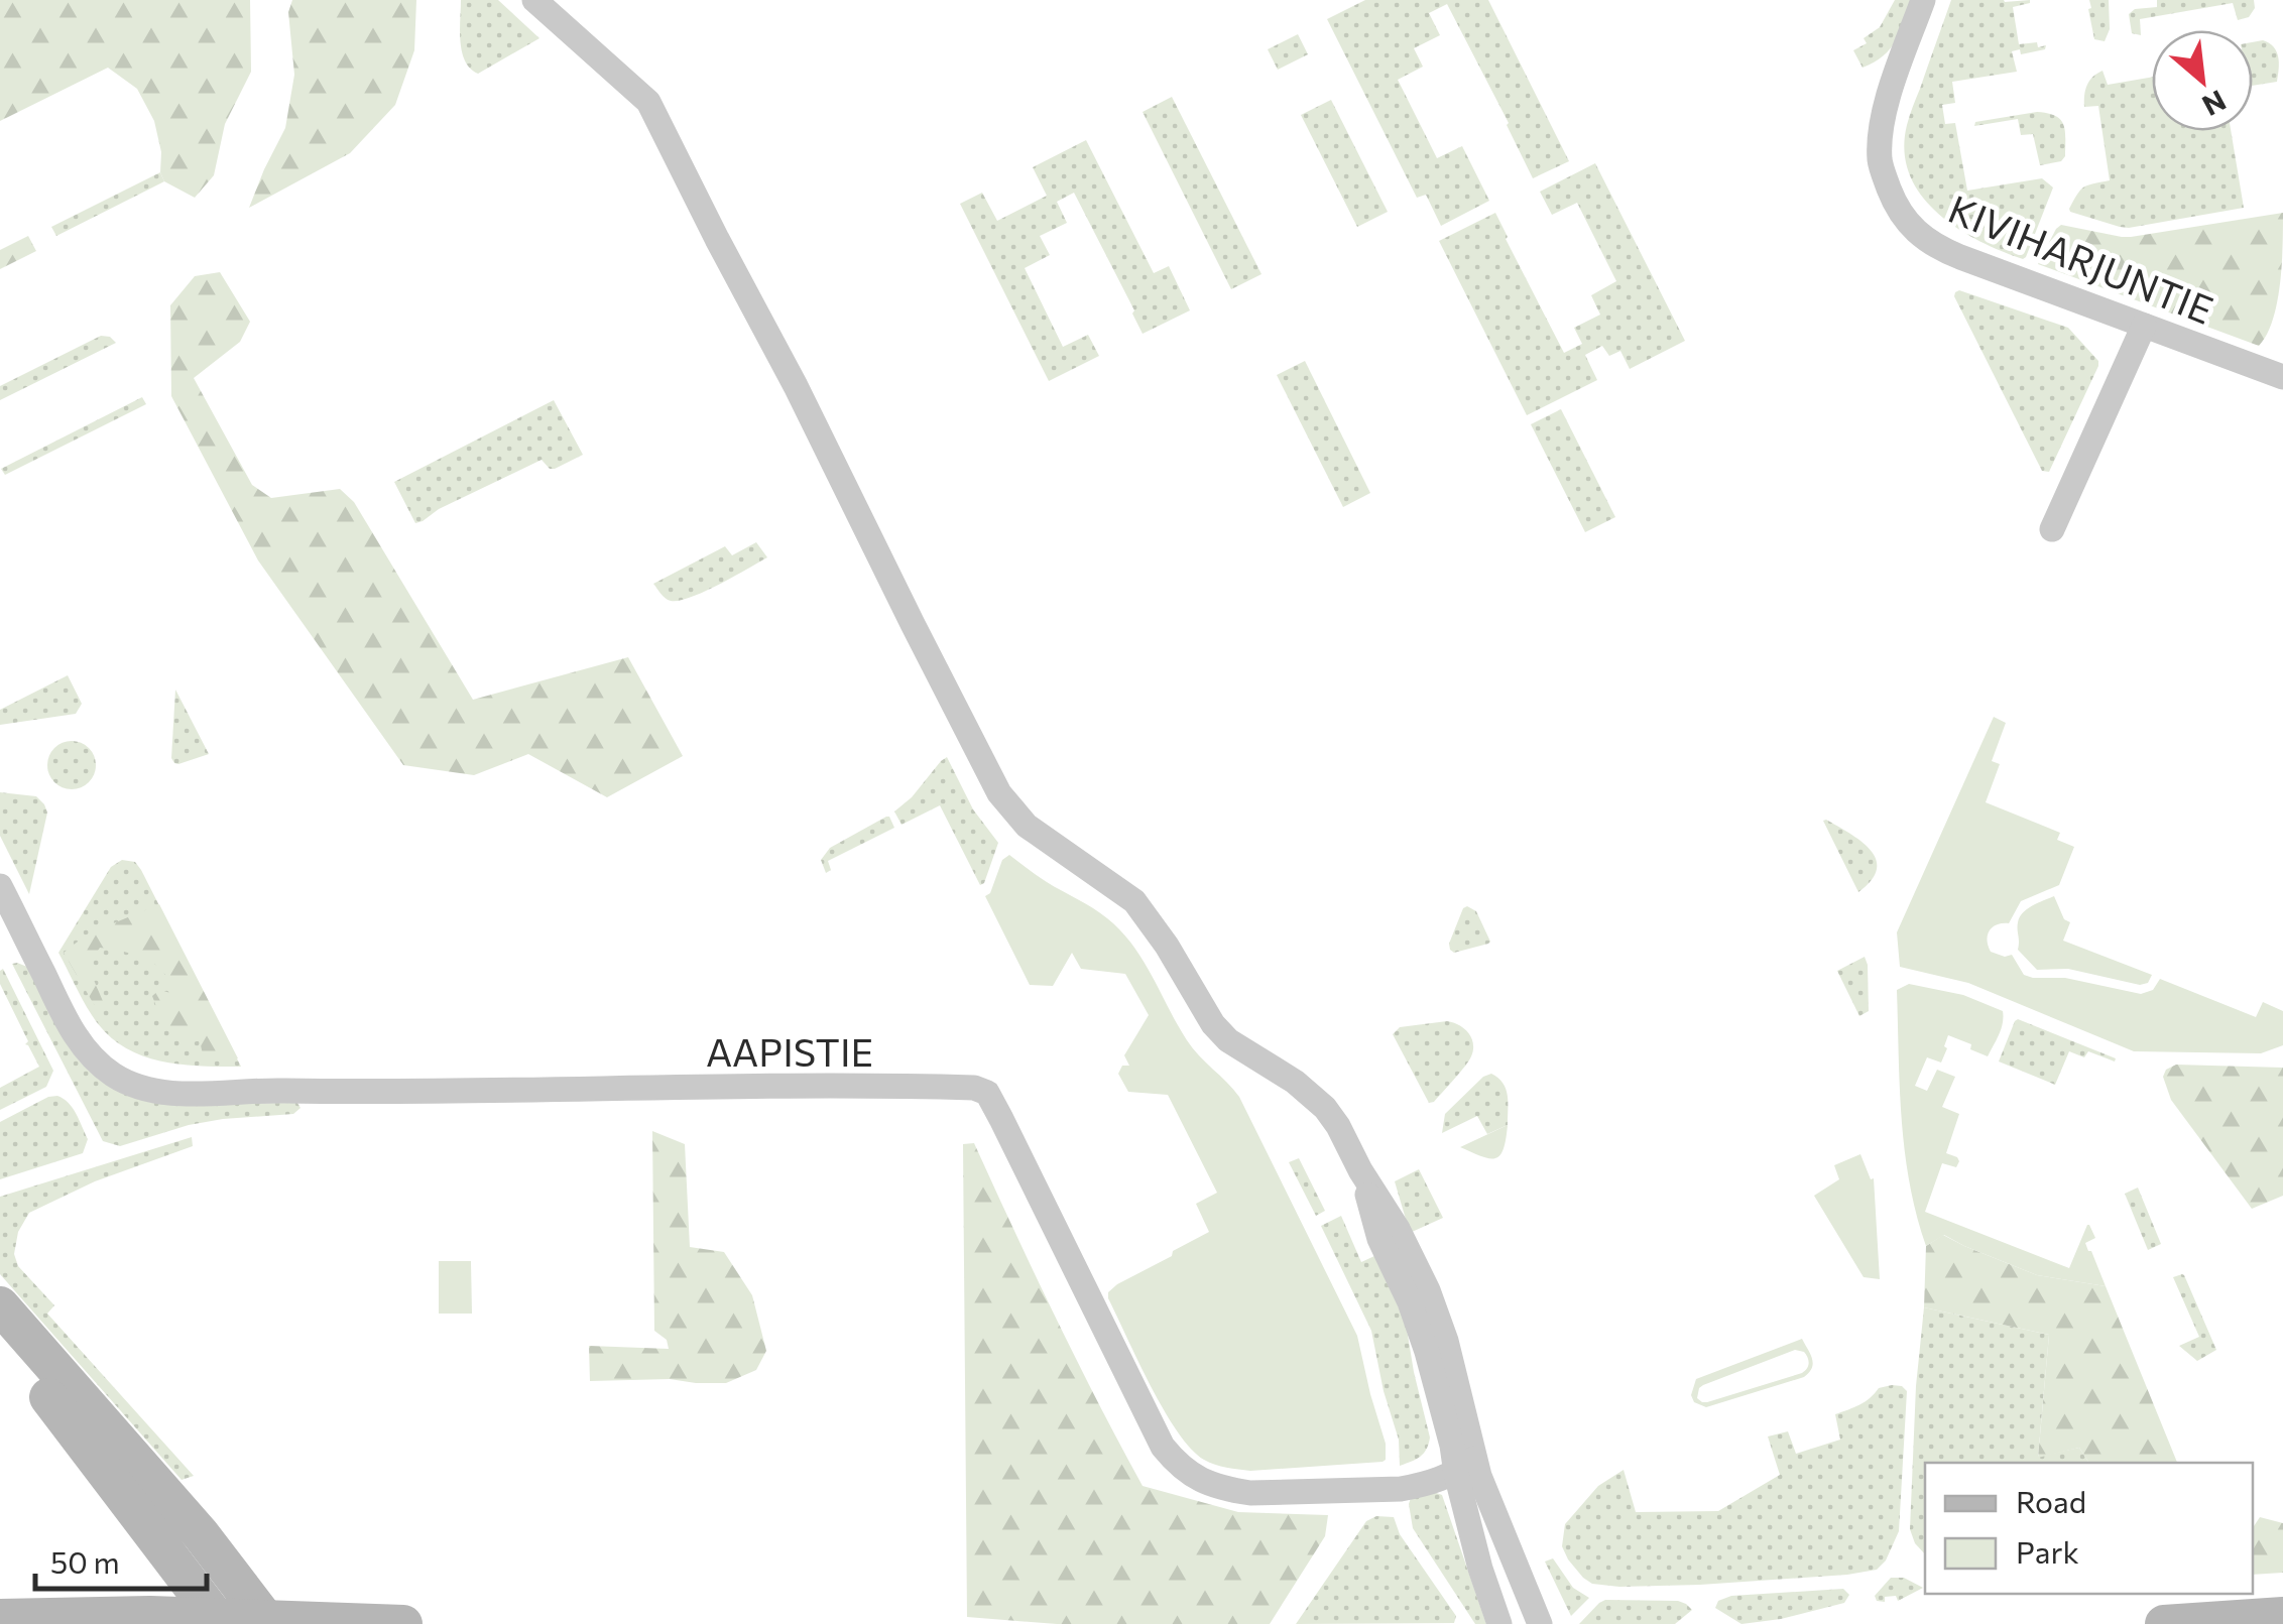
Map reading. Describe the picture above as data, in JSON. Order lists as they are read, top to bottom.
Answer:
{
  "streets": {
    "street": ["KIVIHARJUNTIE", "AAPISTIE"]
  },
  "legend": ["Road", "Park"],
  "scale_bar": "50 m",
  "north": "bottom right"
}
